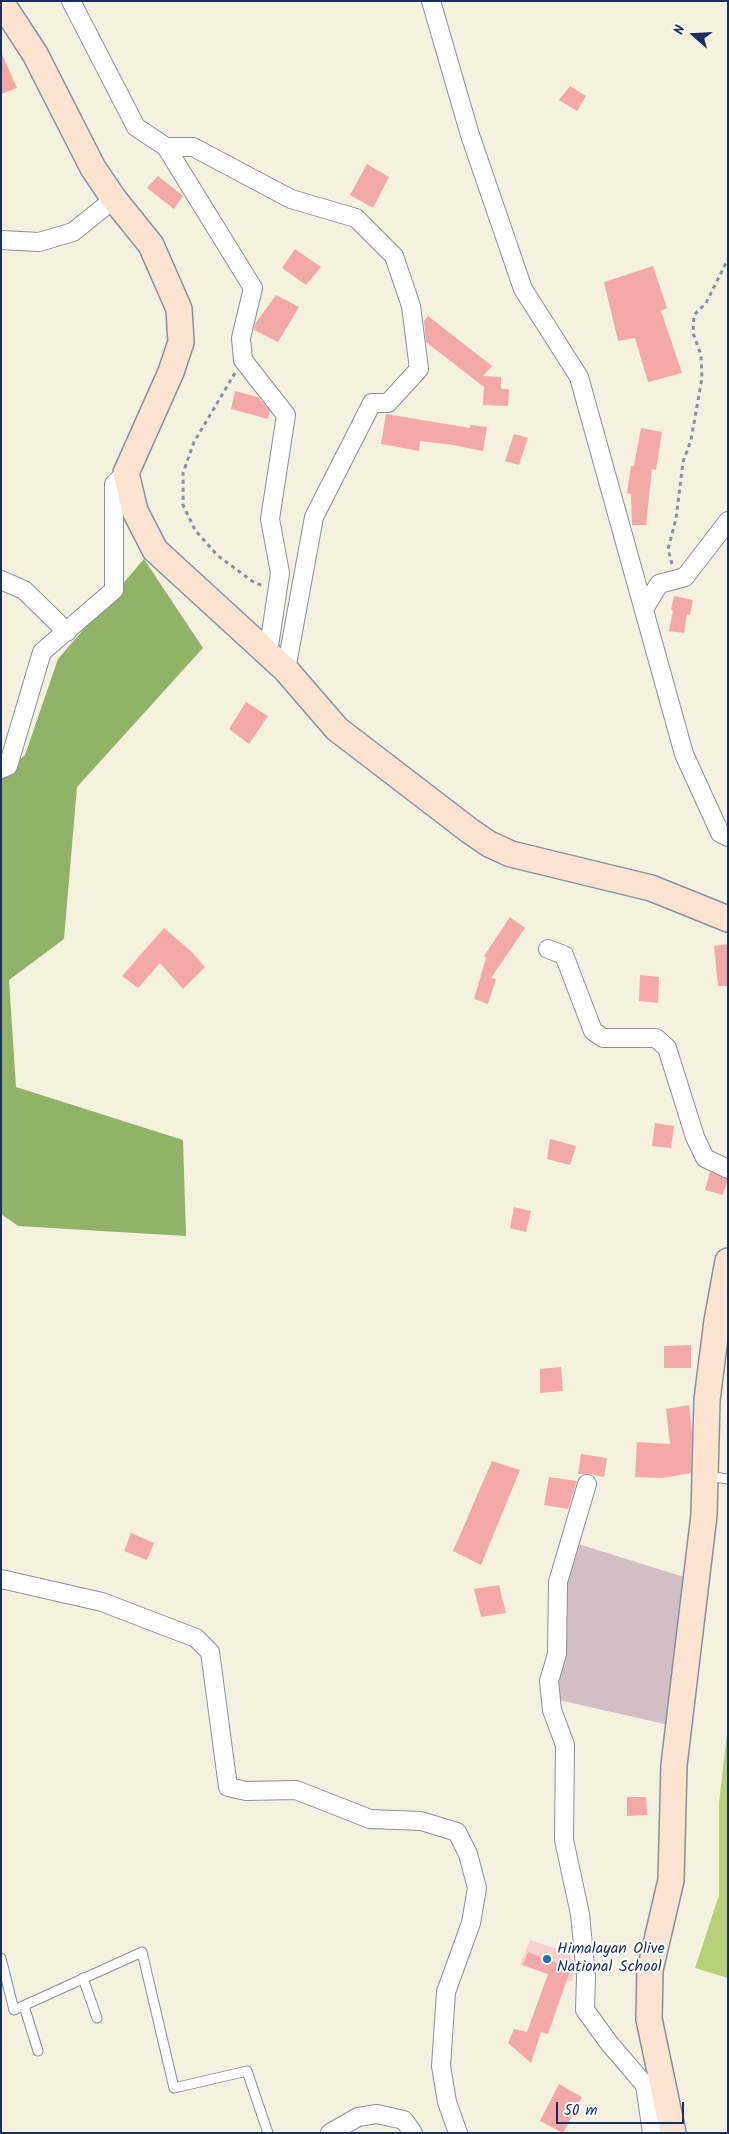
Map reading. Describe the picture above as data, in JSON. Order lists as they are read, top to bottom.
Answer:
{
  "places": ["Himalayan Olive National School"],
  "scale_bar": "50 m",
  "north": "left"
}
